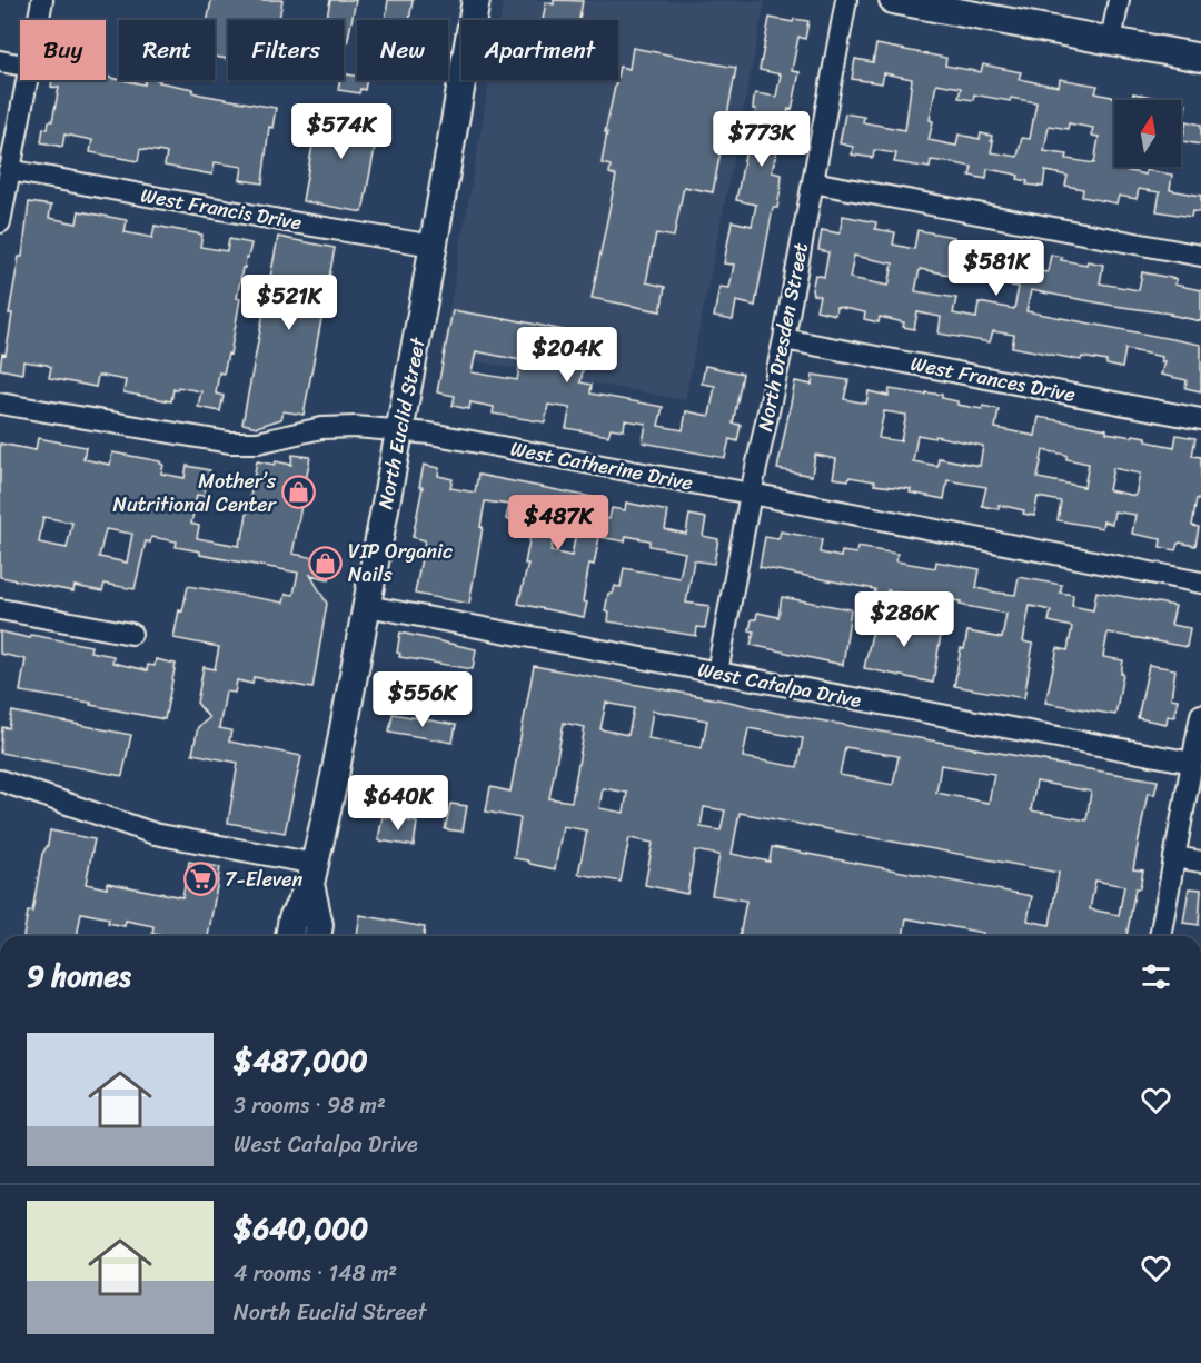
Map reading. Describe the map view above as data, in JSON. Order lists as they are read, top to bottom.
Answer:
{
  "streets": {
    "main road": ["North Euclid Street"],
    "street": [
      "West Francis Drive",
      "North Dresden Street",
      "West Frances Drive",
      "West Catherine Drive",
      "West Catalpa Drive"
    ]
  },
  "crossings": [
    ["West Francis Drive", "North Euclid Street"],
    ["North Dresden Street", "West Frances Drive"],
    ["North Dresden Street", "West Catherine Drive"],
    ["North Dresden Street", "West Catalpa Drive"],
    ["North Euclid Street", "West Catherine Drive"],
    ["North Euclid Street", "West Catalpa Drive"]
  ],
  "places": {
    "shop": ["Mother’s Nutritional Center", "VIP Organic Nails"],
    "supermarket": ["7-Eleven"]
  },
  "north": "top",
  "page": {
    "chip": [
      "Buy",
      "Rent",
      "Filters",
      "New",
      "Apartment"
    ],
    "price": [
      "$574K",
      "$773K",
      "$581K",
      "$521K",
      "$204K",
      "$487K",
      "$286K",
      "$556K",
      "$640K"
    ],
    "heading": "9 homes",
    "list": [
      {
        "name": "$487,000",
        "note": "3 rooms · 98 m² · West Catalpa Drive"
      },
      {
        "name": "$640,000",
        "note": "4 rooms · 148 m² · North Euclid Street"
      }
    ]
  }
}
